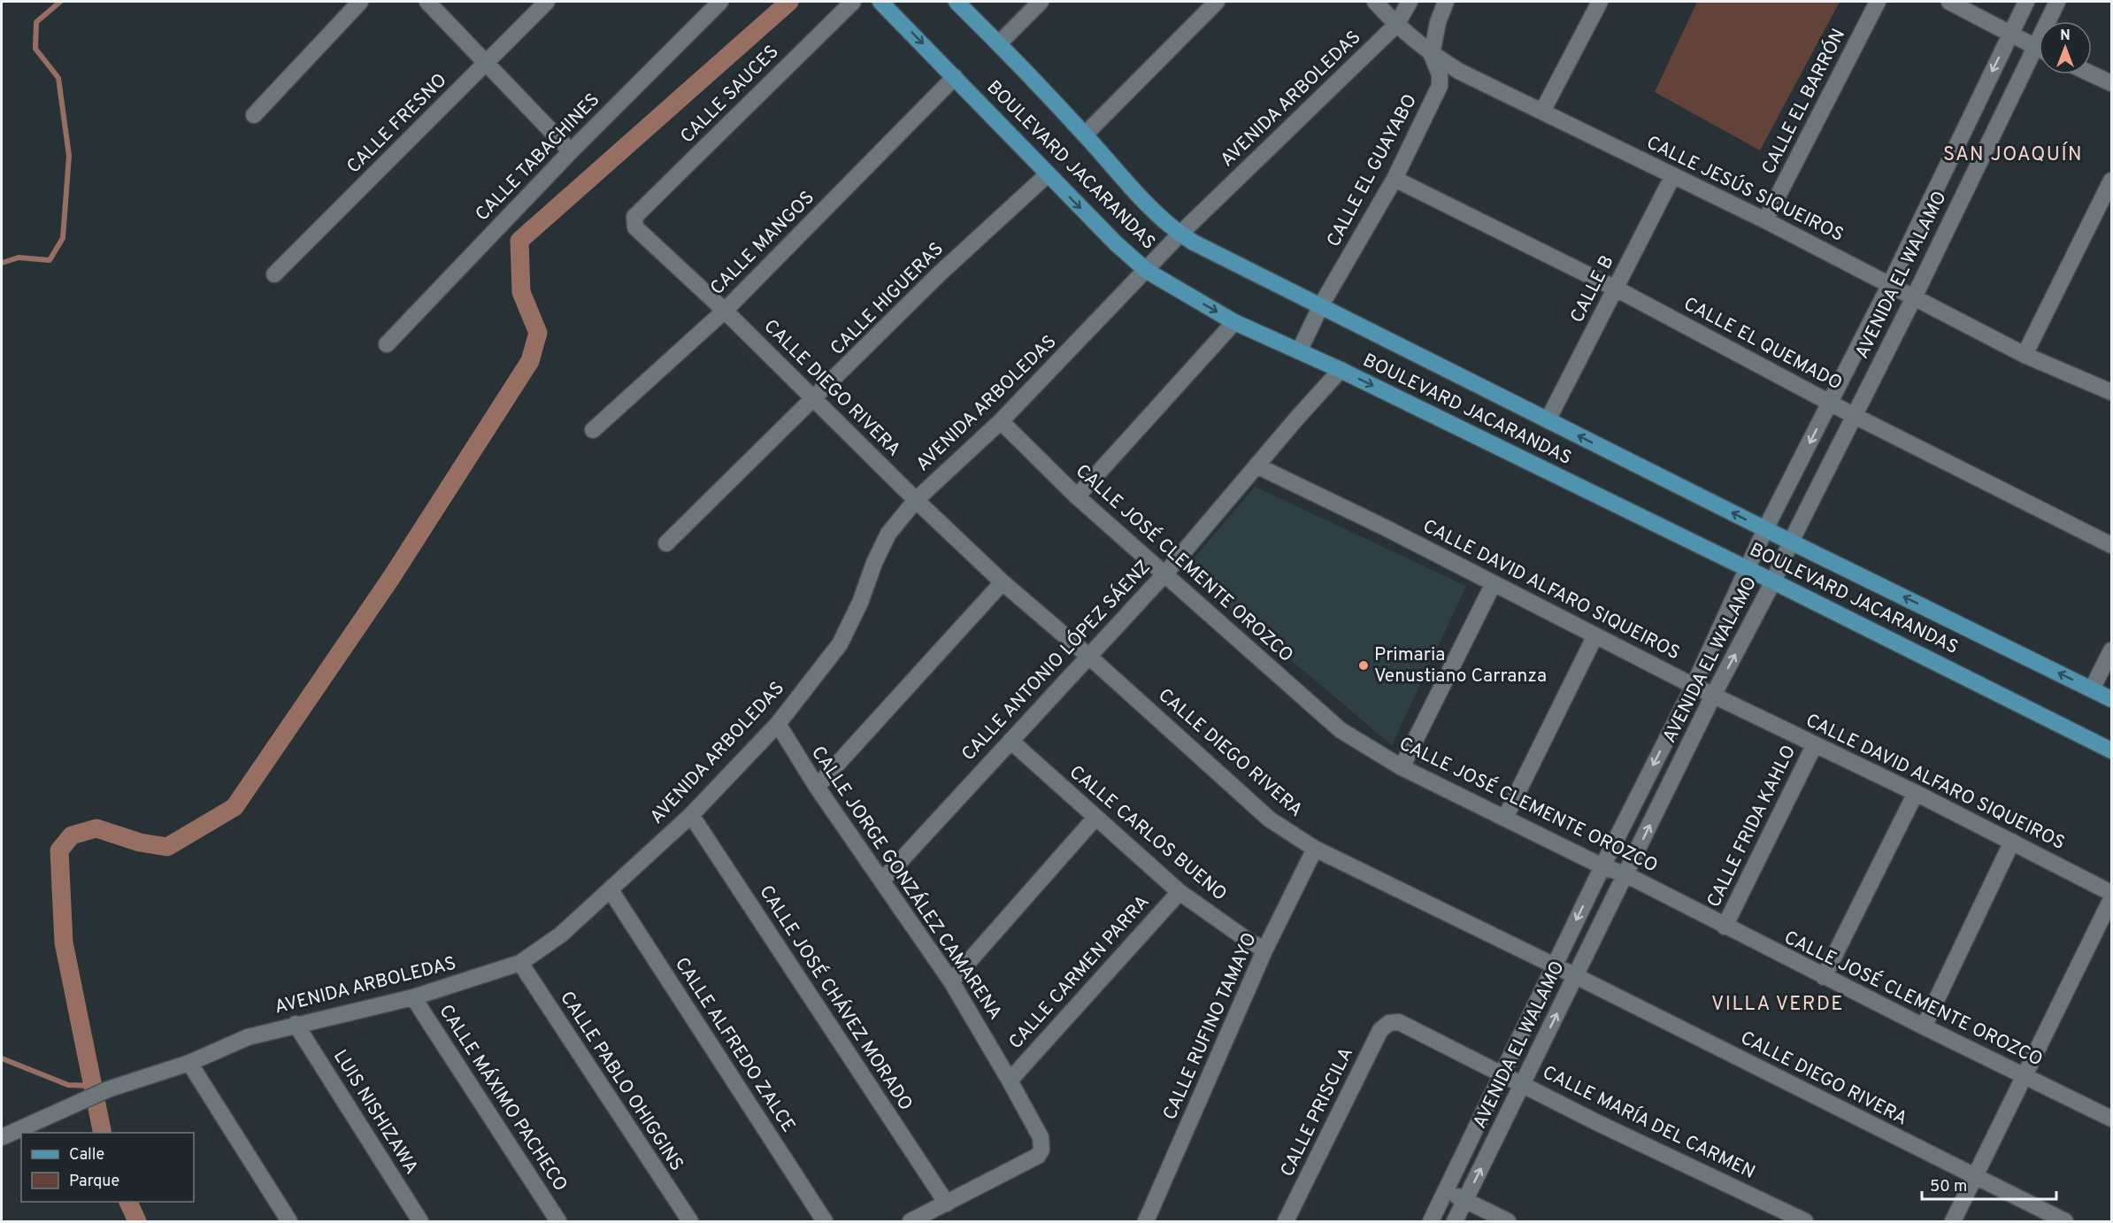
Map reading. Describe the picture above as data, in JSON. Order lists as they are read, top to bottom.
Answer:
{
  "streets": {
    "main road": ["BOULEVARD JACARANDAS"],
    "street": [
      "CALLE SAUCES",
      "AVENIDA ARBOLEDAS",
      "CALLE EL BARRÓN",
      "CALLE FRESNO",
      "CALLE TABACHINES",
      "CALLE EL GUAYABO",
      "CALLE JESÚS SIQUEIROS",
      "CALLE MANGOS",
      "AVENIDA EL WALAMO",
      "CALLE B",
      "CALLE HIGUERAS",
      "CALLE EL QUEMADO",
      "CALLE DIEGO RIVERA",
      "CALLE JOSÉ CLEMENTE OROZCO",
      "CALLE DAVID ALFARO SIQUEIROS",
      "CALLE ANTONIO LÓPEZ SÁENZ",
      "CALLE FRIDA KAHLO",
      "CALLE CARLOS BUENO",
      "CALLE JORGE GONZÁLEZ CAMARENA",
      "CALLE CARMEN PARRA",
      "CALLE JOSÉ CHÁVEZ MORADO",
      "CALLE RUFINO TAMAYO",
      "CALLE ALFREDO ZALCE",
      "CALLE PABLO OHIGGINS",
      "CALLE MÁXIMO PACHECO",
      "LUIS NISHIZAWA",
      "CALLE PRISCILA",
      "CALLE MARÍA DEL CARMEN"
    ]
  },
  "crossings": [
    ["CALLE SAUCES", "CALLE DIEGO RIVERA"],
    ["AVENIDA ARBOLEDAS", "BOULEVARD JACARANDAS"],
    ["AVENIDA ARBOLEDAS", "CALLE JESÚS SIQUEIROS"],
    ["AVENIDA ARBOLEDAS", "CALLE DIEGO RIVERA"],
    ["AVENIDA ARBOLEDAS", "CALLE JOSÉ CLEMENTE OROZCO"],
    ["AVENIDA ARBOLEDAS", "CALLE JORGE GONZÁLEZ CAMARENA"],
    ["AVENIDA ARBOLEDAS", "CALLE JOSÉ CHÁVEZ MORADO"],
    ["AVENIDA ARBOLEDAS", "CALLE ALFREDO ZALCE"],
    ["AVENIDA ARBOLEDAS", "CALLE PABLO OHIGGINS"],
    ["AVENIDA ARBOLEDAS", "CALLE MÁXIMO PACHECO"],
    ["AVENIDA ARBOLEDAS", "LUIS NISHIZAWA"],
    ["CALLE EL BARRÓN", "CALLE JESÚS SIQUEIROS"],
    ["BOULEVARD JACARANDAS", "CALLE EL GUAYABO"],
    ["BOULEVARD JACARANDAS", "CALLE MANGOS"],
    ["BOULEVARD JACARANDAS", "AVENIDA EL WALAMO"],
    ["BOULEVARD JACARANDAS", "CALLE B"],
    ["BOULEVARD JACARANDAS", "CALLE HIGUERAS"],
    ["BOULEVARD JACARANDAS", "CALLE ANTONIO LÓPEZ SÁENZ"],
    ["CALLE EL GUAYABO", "CALLE JESÚS SIQUEIROS"],
    ["CALLE EL GUAYABO", "CALLE EL QUEMADO"],
    ["CALLE JESÚS SIQUEIROS", "AVENIDA EL WALAMO"],
    ["CALLE JESÚS SIQUEIROS", "CALLE B"],
    ["CALLE MANGOS", "CALLE DIEGO RIVERA"],
    ["AVENIDA EL WALAMO", "CALLE EL QUEMADO"],
    ["AVENIDA EL WALAMO", "CALLE DIEGO RIVERA"],
    ["AVENIDA EL WALAMO", "CALLE JOSÉ CLEMENTE OROZCO"],
    ["AVENIDA EL WALAMO", "CALLE DAVID ALFARO SIQUEIROS"],
    ["AVENIDA EL WALAMO", "CALLE MARÍA DEL CARMEN"],
    ["CALLE B", "CALLE EL QUEMADO"],
    ["CALLE HIGUERAS", "CALLE DIEGO RIVERA"],
    ["CALLE DIEGO RIVERA", "CALLE ANTONIO LÓPEZ SÁENZ"],
    ["CALLE DIEGO RIVERA", "CALLE RUFINO TAMAYO"],
    ["CALLE JOSÉ CLEMENTE OROZCO", "CALLE ANTONIO LÓPEZ SÁENZ"],
    ["CALLE JOSÉ CLEMENTE OROZCO", "CALLE FRIDA KAHLO"],
    ["CALLE DAVID ALFARO SIQUEIROS", "CALLE ANTONIO LÓPEZ SÁENZ"],
    ["CALLE DAVID ALFARO SIQUEIROS", "CALLE FRIDA KAHLO"],
    ["CALLE ANTONIO LÓPEZ SÁENZ", "CALLE CARLOS BUENO"],
    ["CALLE ANTONIO LÓPEZ SÁENZ", "CALLE JORGE GONZÁLEZ CAMARENA"],
    ["CALLE CARLOS BUENO", "CALLE CARMEN PARRA"],
    ["CALLE CARLOS BUENO", "CALLE RUFINO TAMAYO"],
    ["CALLE JORGE GONZÁLEZ CAMARENA", "CALLE CARMEN PARRA"],
    ["CALLE JORGE GONZÁLEZ CAMARENA", "CALLE JOSÉ CHÁVEZ MORADO"],
    ["CALLE PRISCILA", "CALLE MARÍA DEL CARMEN"]
  ],
  "districts": ["SAN JOAQUÍN", "VILLA VERDE"],
  "places": ["Primaria Venustiano Carranza"],
  "legend": ["Calle", "Parque"],
  "scale_bar": "50 m",
  "north": "top"
}
